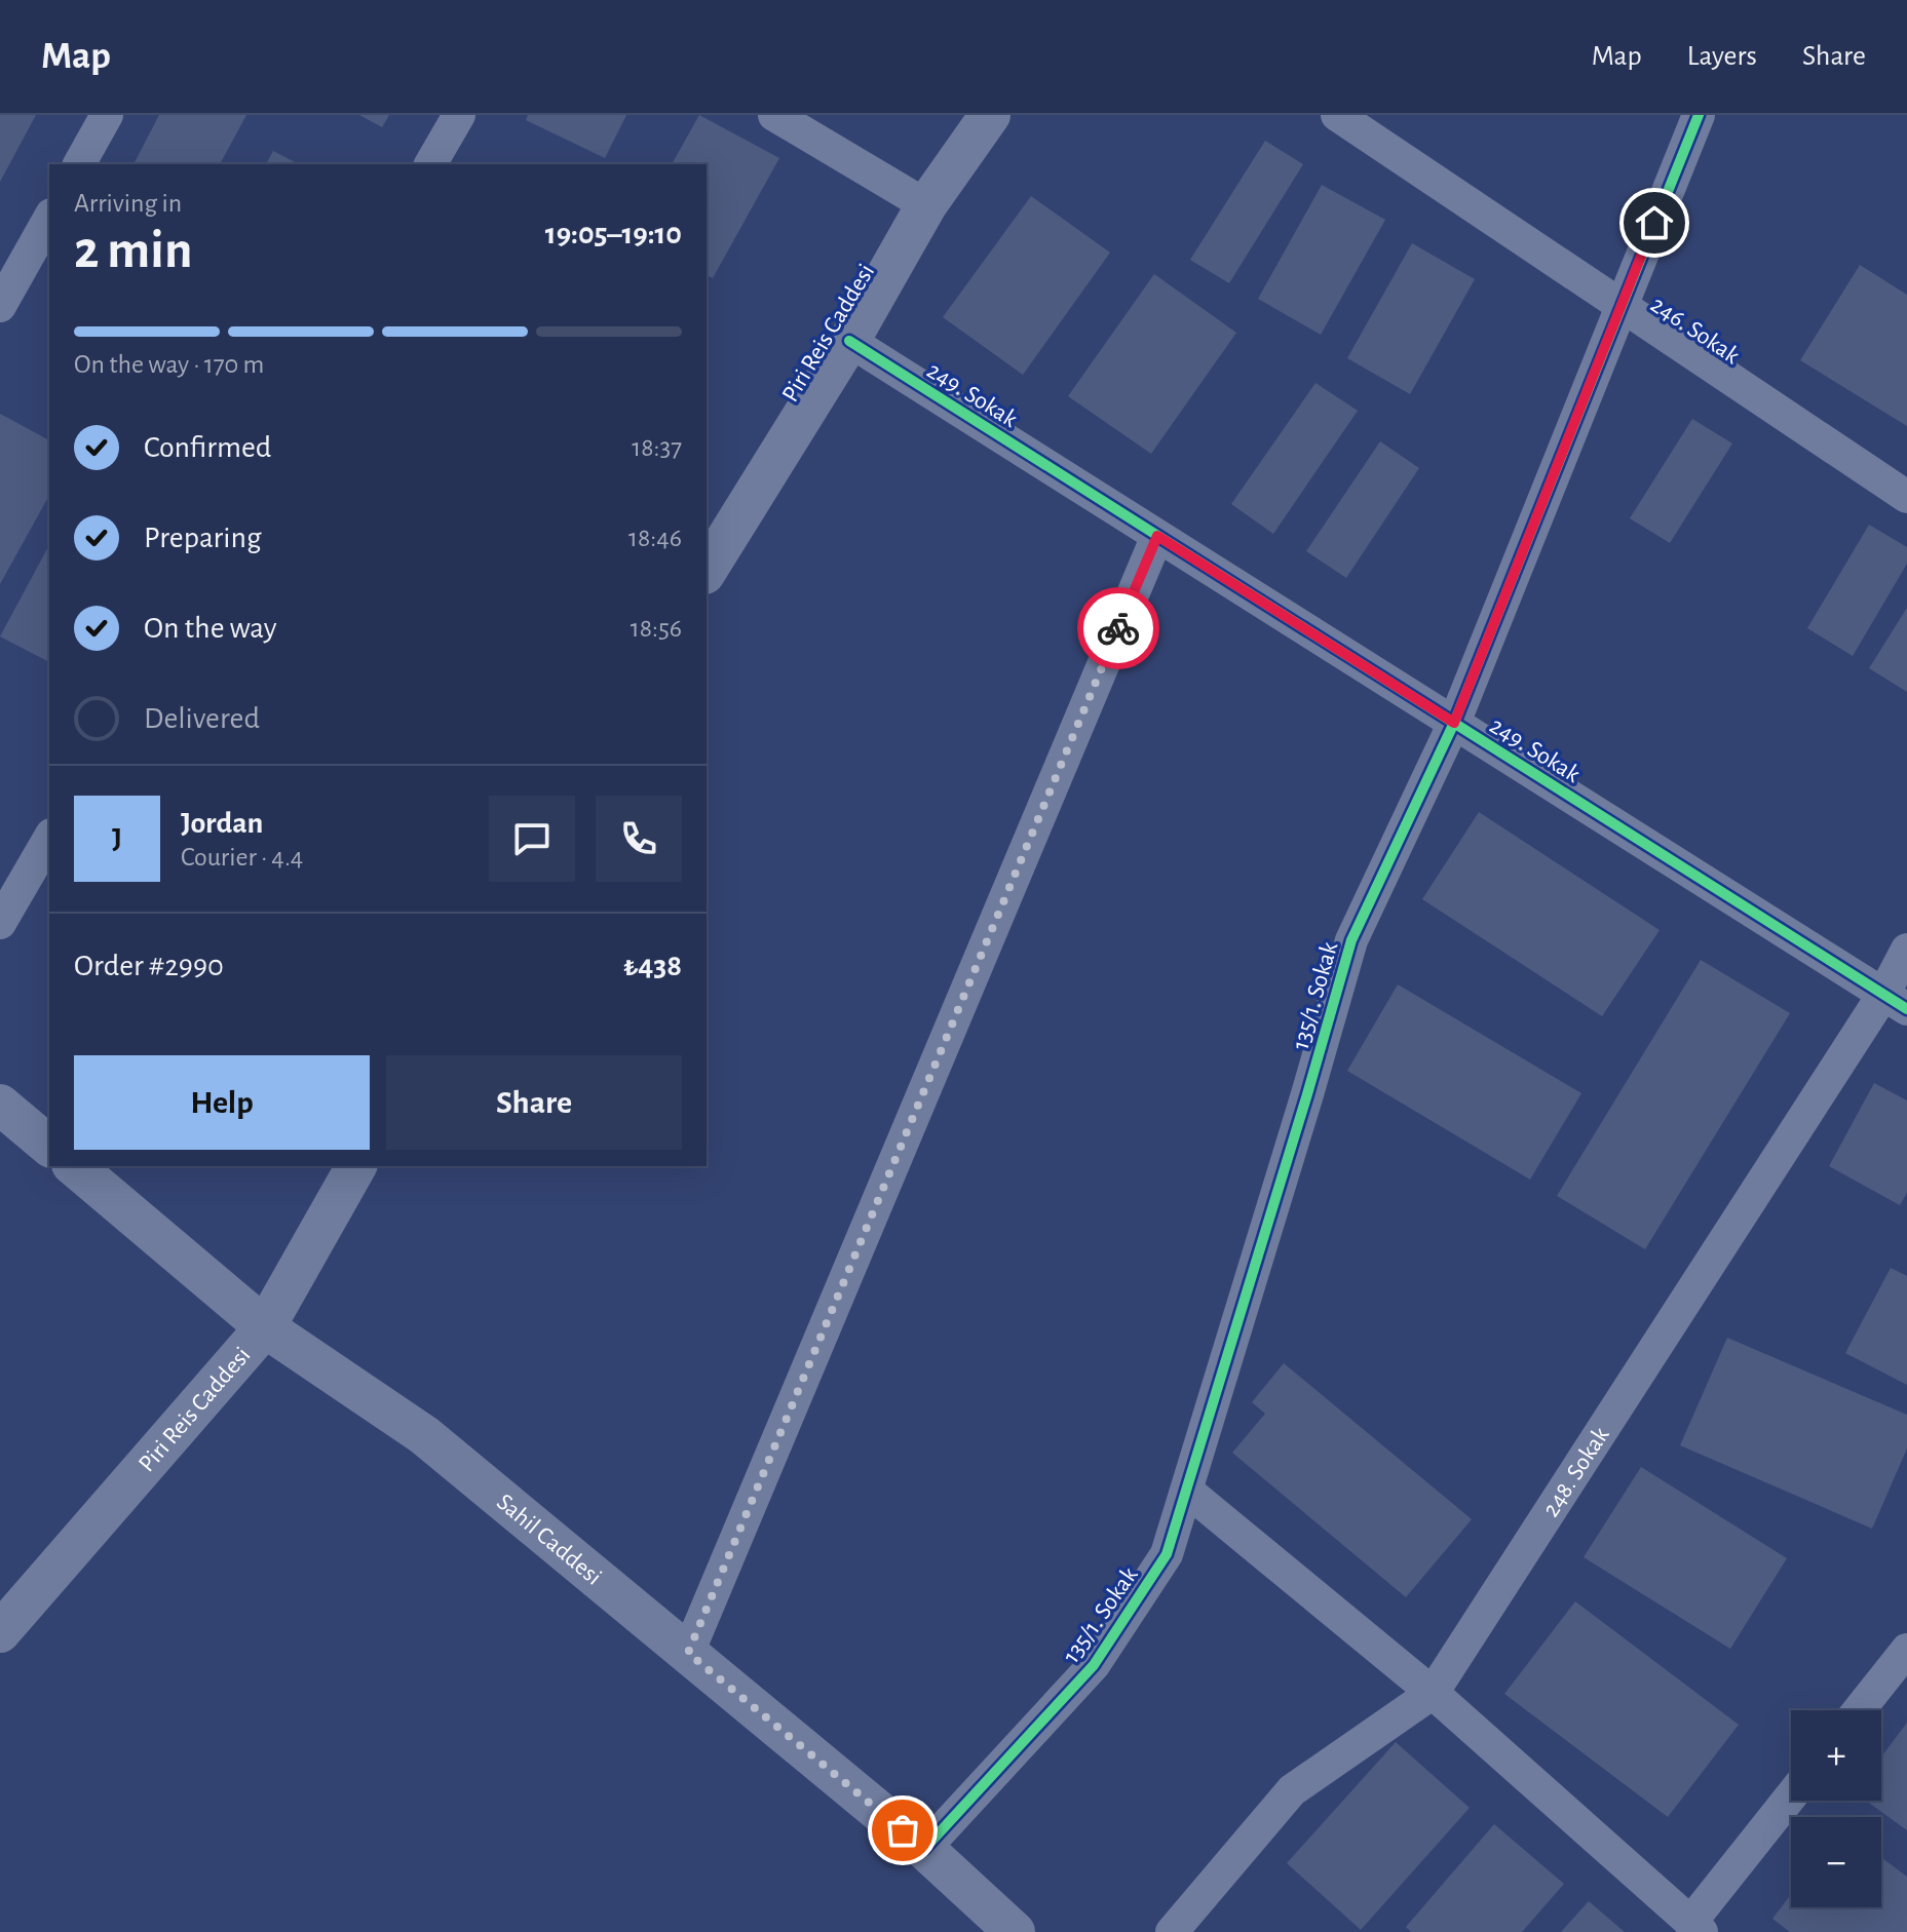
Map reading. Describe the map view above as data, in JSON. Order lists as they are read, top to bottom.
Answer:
{
  "streets": {
    "street": [
      "246. Sokak",
      "Piri Reis Caddesi",
      "249. Sokak",
      "135/1. Sokak",
      "248. Sokak",
      "Sahil Caddesi"
    ]
  },
  "crossings": [
    ["246. Sokak", "135/1. Sokak"],
    ["Piri Reis Caddesi", "249. Sokak"],
    ["Piri Reis Caddesi", "Sahil Caddesi"],
    ["249. Sokak", "135/1. Sokak"],
    ["249. Sokak", "248. Sokak"],
    ["135/1. Sokak", "Sahil Caddesi"]
  ],
  "page": {
    "header": "Map",
    "nav": ["Map", "Layers", "Share"],
    "heading": ["2 min", "Arriving in", "19:05–19:10"],
    "panel": [
      "Jordan",
      "Courier · 4.4",
      "Order #2990",
      "₺438"
    ],
    "bar": "On the way · 170 m",
    "list": [
      ["Confirmed", "18:37"],
      ["Preparing", "18:46"],
      ["On the way", "18:56"],
      "Delivered"
    ],
    "round": "J",
    "buttons": ["Help", "Share"],
    "map_buttons": ["+", "−"]
  }
}
